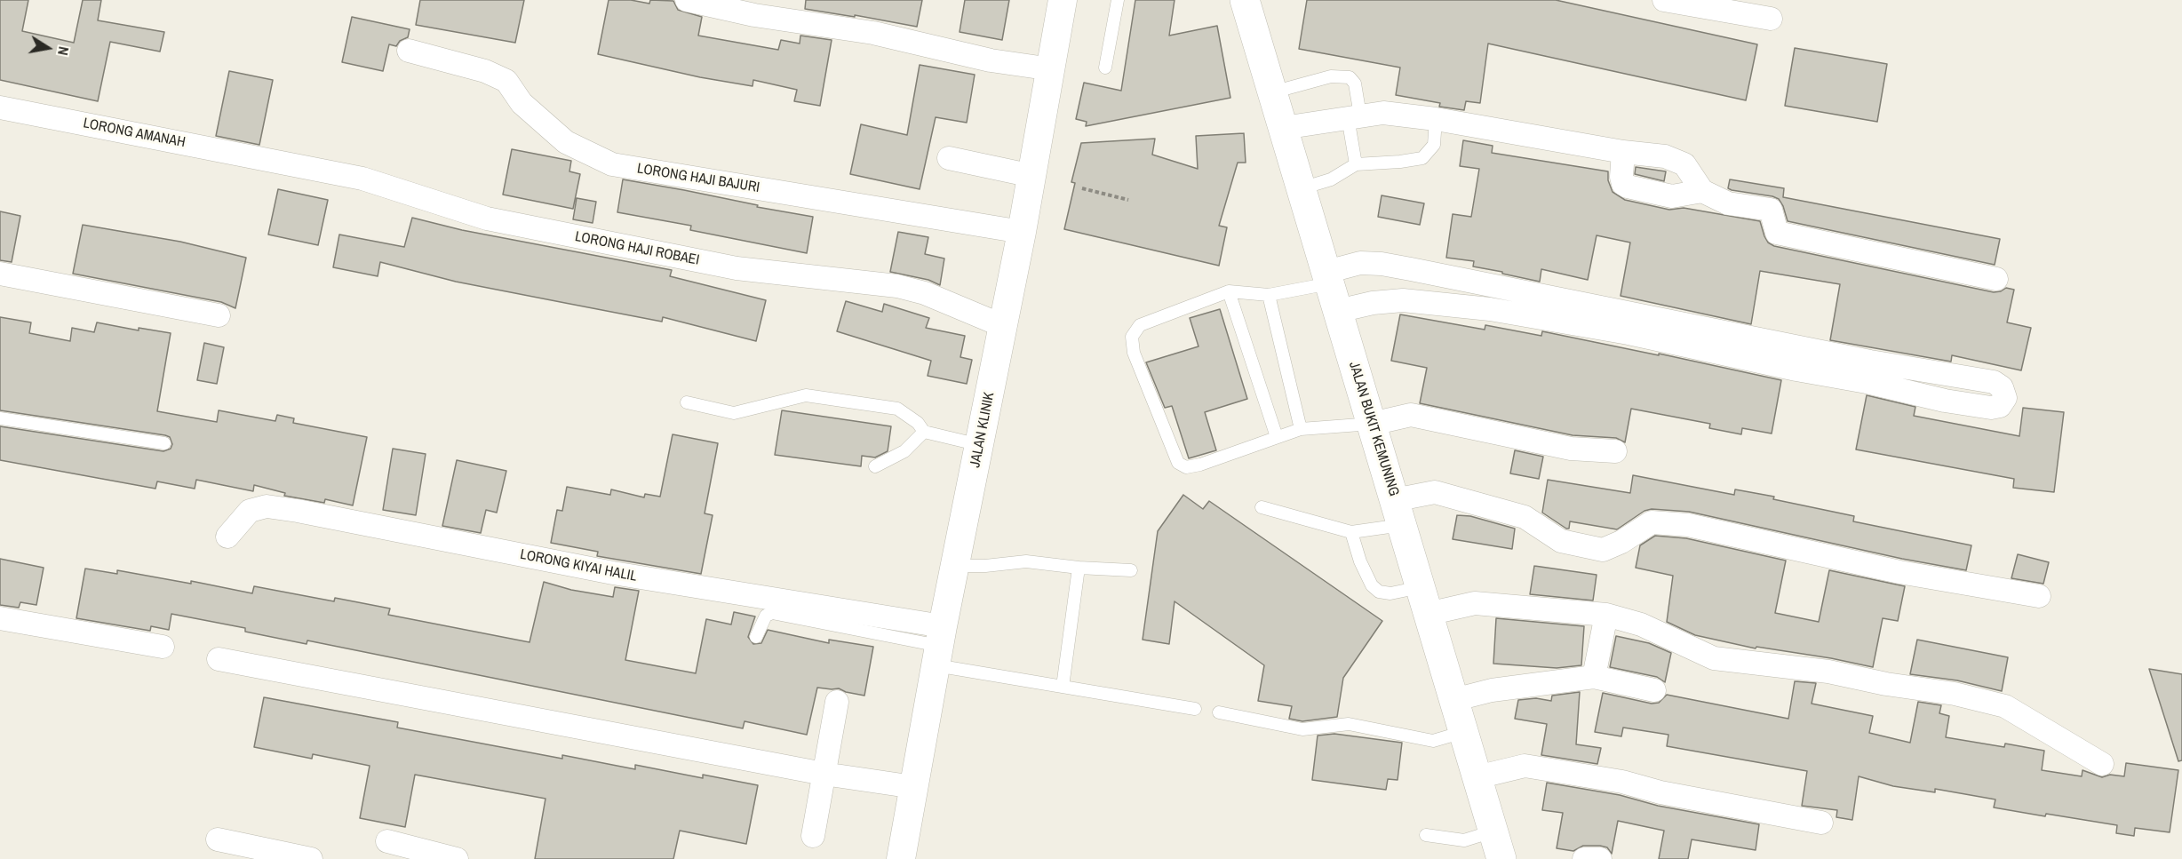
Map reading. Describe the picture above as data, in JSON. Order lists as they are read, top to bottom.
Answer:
{
  "streets": {
    "main road": ["JALAN BUKIT KEMUNING"],
    "street": [
      "LORONG AMANAH",
      "LORONG HAJI BAJURI",
      "LORONG HAJI ROBAEI",
      "JALAN KLINIK",
      "LORONG KIYAI HALIL"
    ]
  },
  "crossings": [
    ["LORONG AMANAH", "LORONG HAJI ROBAEI"],
    ["LORONG HAJI BAJURI", "JALAN KLINIK"],
    ["LORONG HAJI ROBAEI", "JALAN KLINIK"],
    ["JALAN KLINIK", "LORONG KIYAI HALIL"]
  ],
  "north": "right"
}
